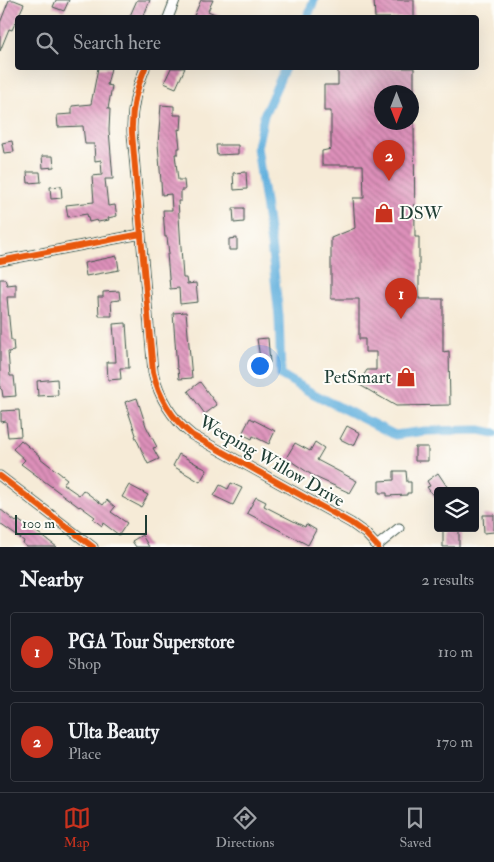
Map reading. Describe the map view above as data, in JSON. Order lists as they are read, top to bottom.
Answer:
{
  "streets": {
    "street": ["Weeping Willow Drive"]
  },
  "places": {
    "shop": ["DSW", "PetSmart"]
  },
  "scale_bar": "100 m",
  "north": "bottom",
  "page": {
    "search": "Search here",
    "pins": ["2", "1"],
    "scale": "100 m",
    "heading": ["Nearby", "2 results"],
    "list": [
      {
        "mark": "1",
        "name": "PGA Tour Superstore",
        "note": "Shop",
        "value": "110 m"
      },
      {
        "mark": "2",
        "name": "Ulta Beauty",
        "note": "Place",
        "value": "170 m"
      }
    ],
    "nav": ["Map", "Directions", "Saved"]
  }
}
